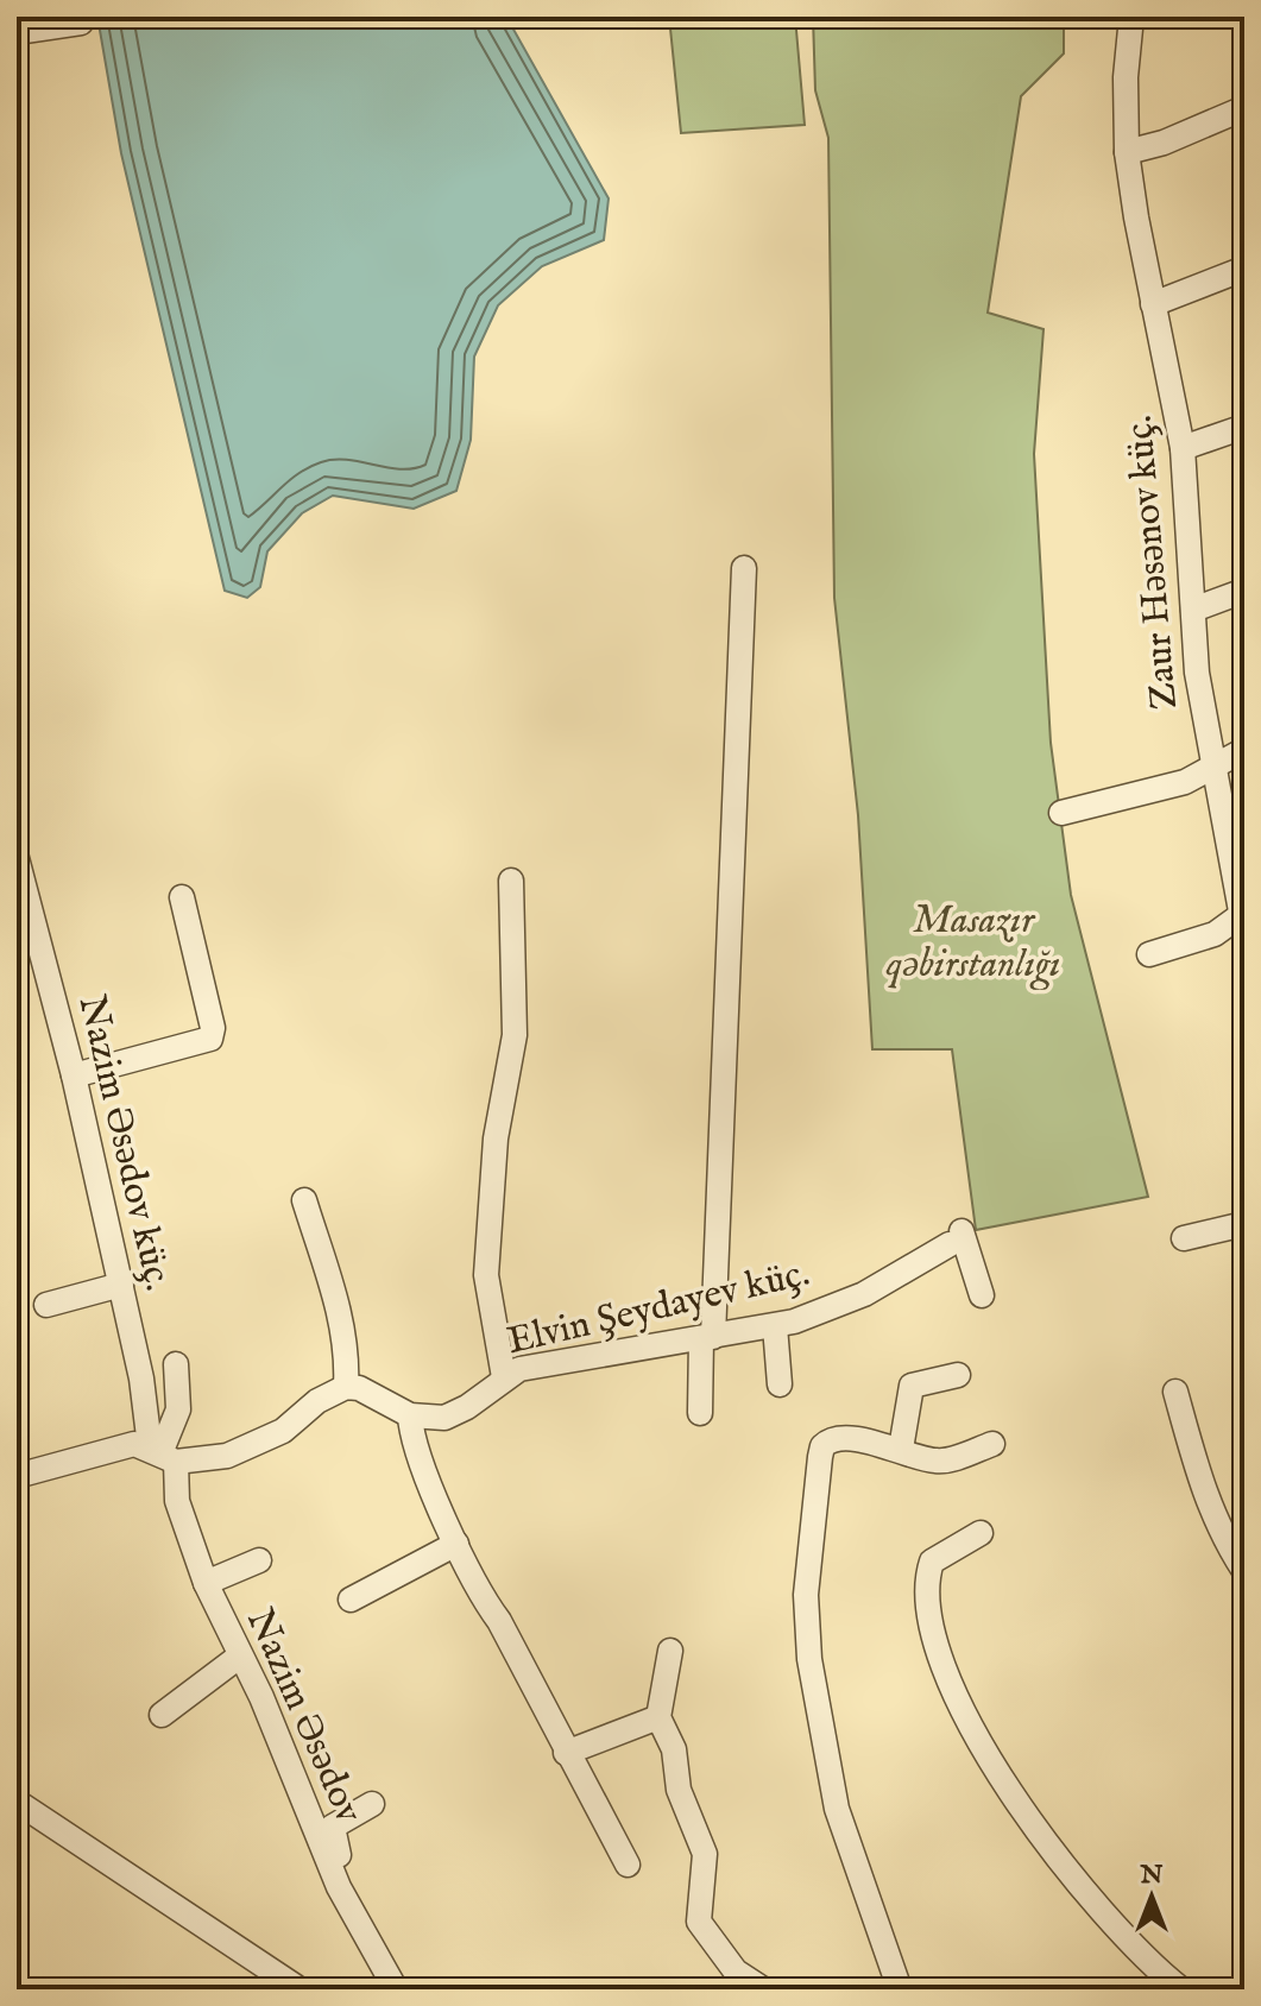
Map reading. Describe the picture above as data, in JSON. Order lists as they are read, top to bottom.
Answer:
{
  "streets": {
    "street": [
      "Zaur Həsənov küç.",
      "Nazim Əsədov küç.",
      "Elvin Şeydayev küç.",
      "Nazim Əsədov"
    ]
  },
  "crossings": [
    ["Nazim Əsədov küç.", "Nazim Əsədov"]
  ],
  "parks": ["Masazır qəbirstanlığı"],
  "north": "top"
}
